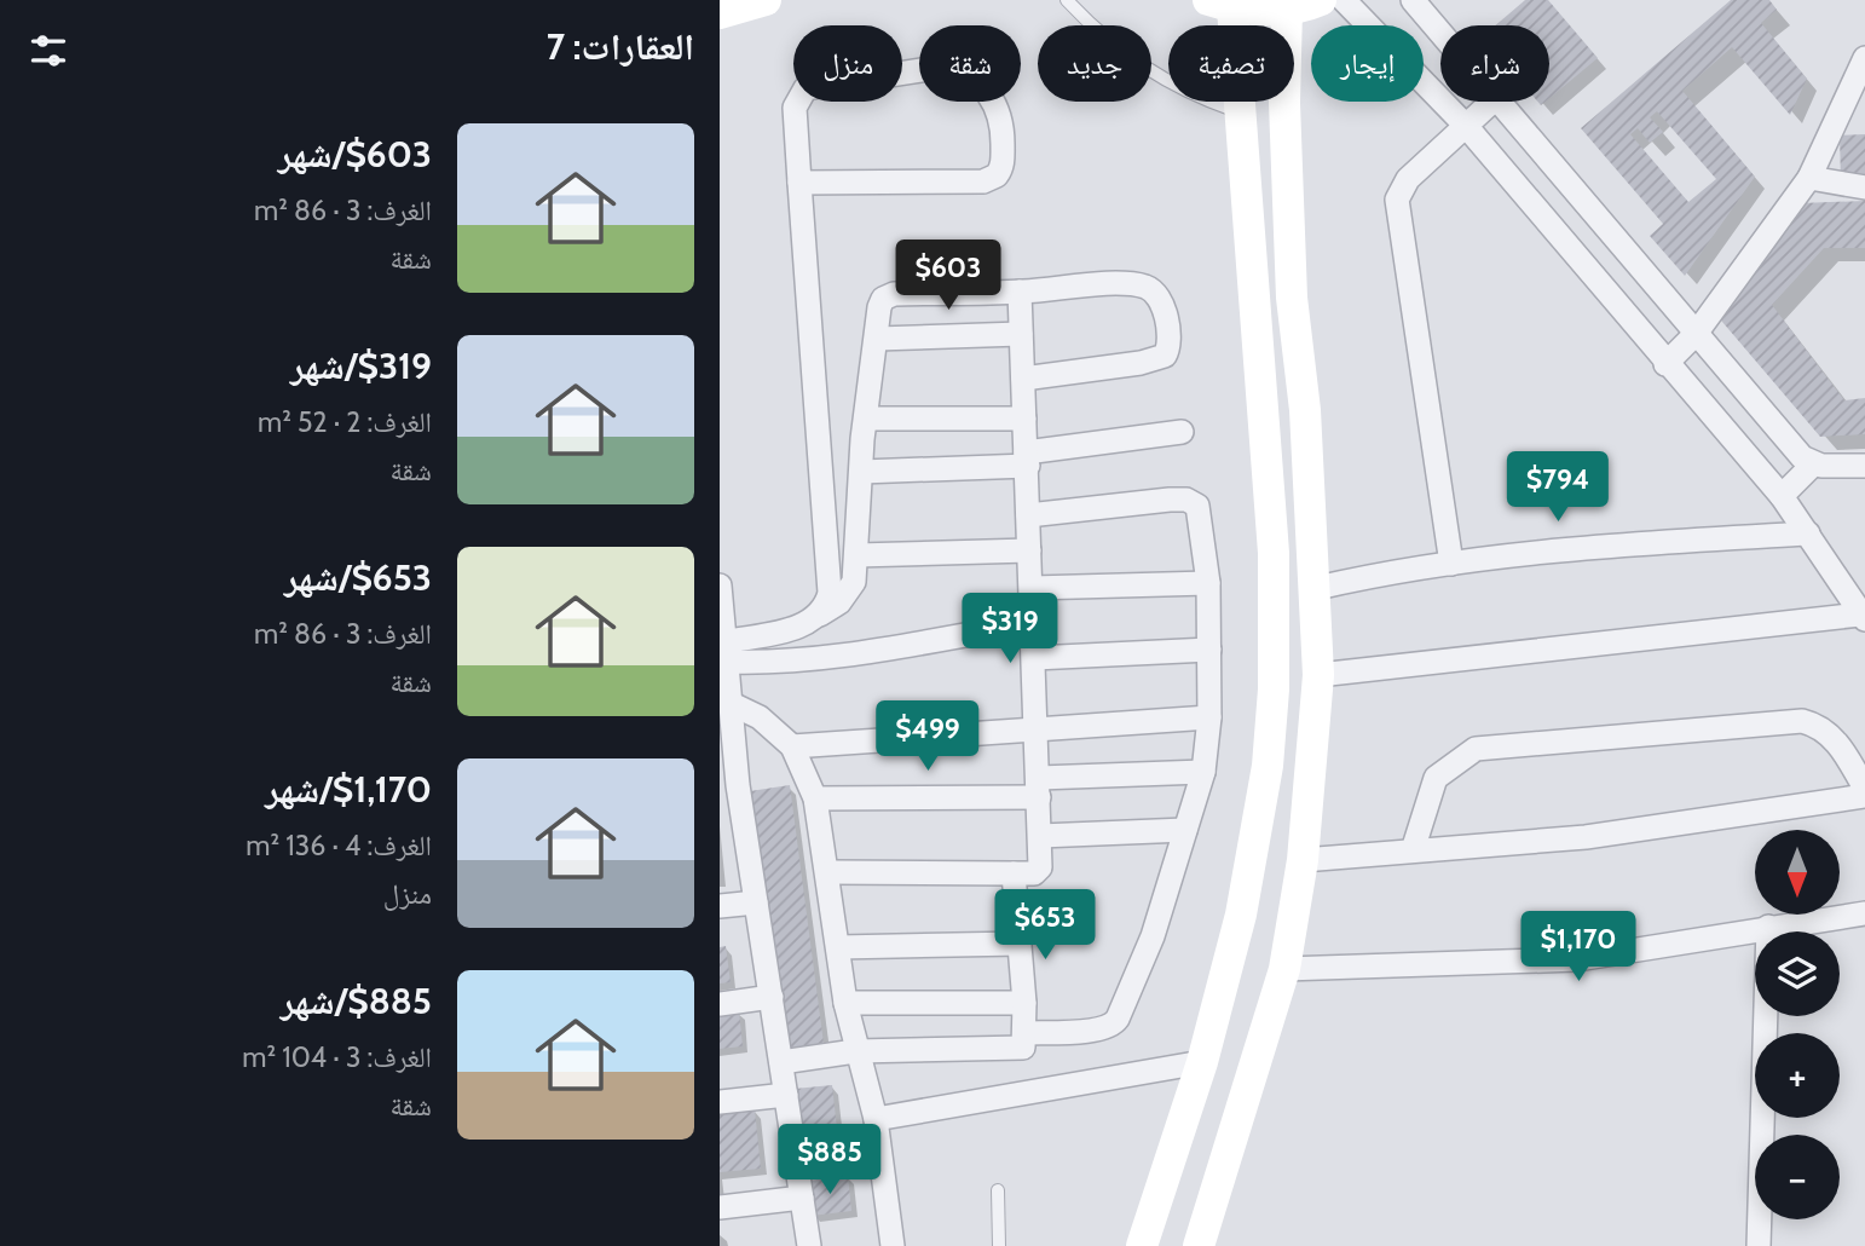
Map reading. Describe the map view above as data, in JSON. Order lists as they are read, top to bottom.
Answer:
{
  "north": "bottom",
  "page": {
    "heading": "العقارات: 7",
    "chip": [
      "شراء",
      "إيجار",
      "تصفية",
      "جديد",
      "شقة",
      "منزل"
    ],
    "list": [
      {
        "name": "$603/شهر",
        "note": "الغرف: 3 · 86 m² · شقة"
      },
      {
        "name": "$319/شهر",
        "note": "الغرف: 2 · 52 m² · شقة"
      },
      {
        "name": "$653/شهر",
        "note": "الغرف: 3 · 86 m² · شقة"
      },
      {
        "name": "$1,170/شهر",
        "note": "الغرف: 4 · 136 m² · منزل"
      },
      {
        "name": "$885/شهر",
        "note": "الغرف: 3 · 104 m² · شقة"
      }
    ],
    "price": [
      "$603",
      "$794",
      "$319",
      "$499",
      "$653",
      "$1,170",
      "$885"
    ],
    "map_buttons": ["+", "−"]
  }
}
